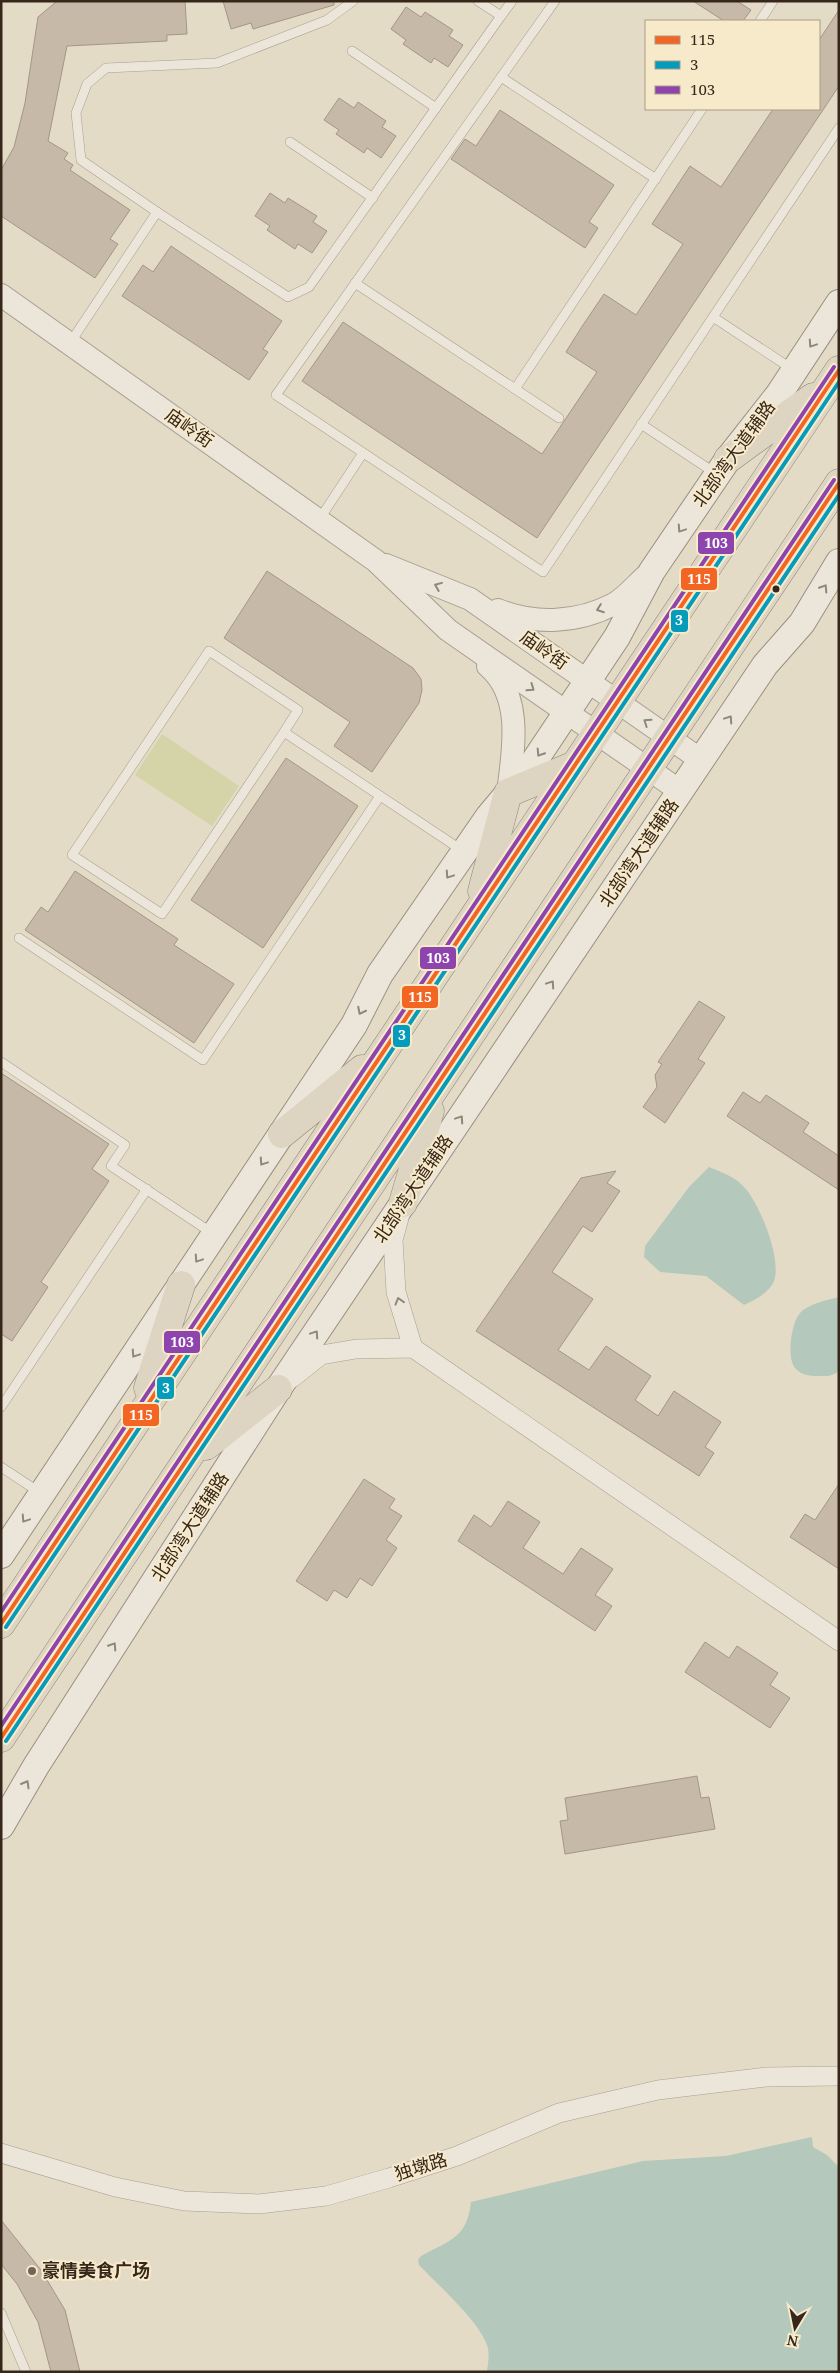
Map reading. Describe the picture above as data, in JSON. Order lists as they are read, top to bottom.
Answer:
{
  "streets": {
    "main road": ["北部湾大道辅路"],
    "street": ["庙岭街", "独墩路"]
  },
  "crossings": [
    ["庙岭街", "北部湾大道辅路"]
  ],
  "places": ["豪情美食广场"],
  "lines": ["transit line 103", "transit line 115", "transit line 3"],
  "legend": ["115", "3", "103"],
  "north": "bottom"
}
